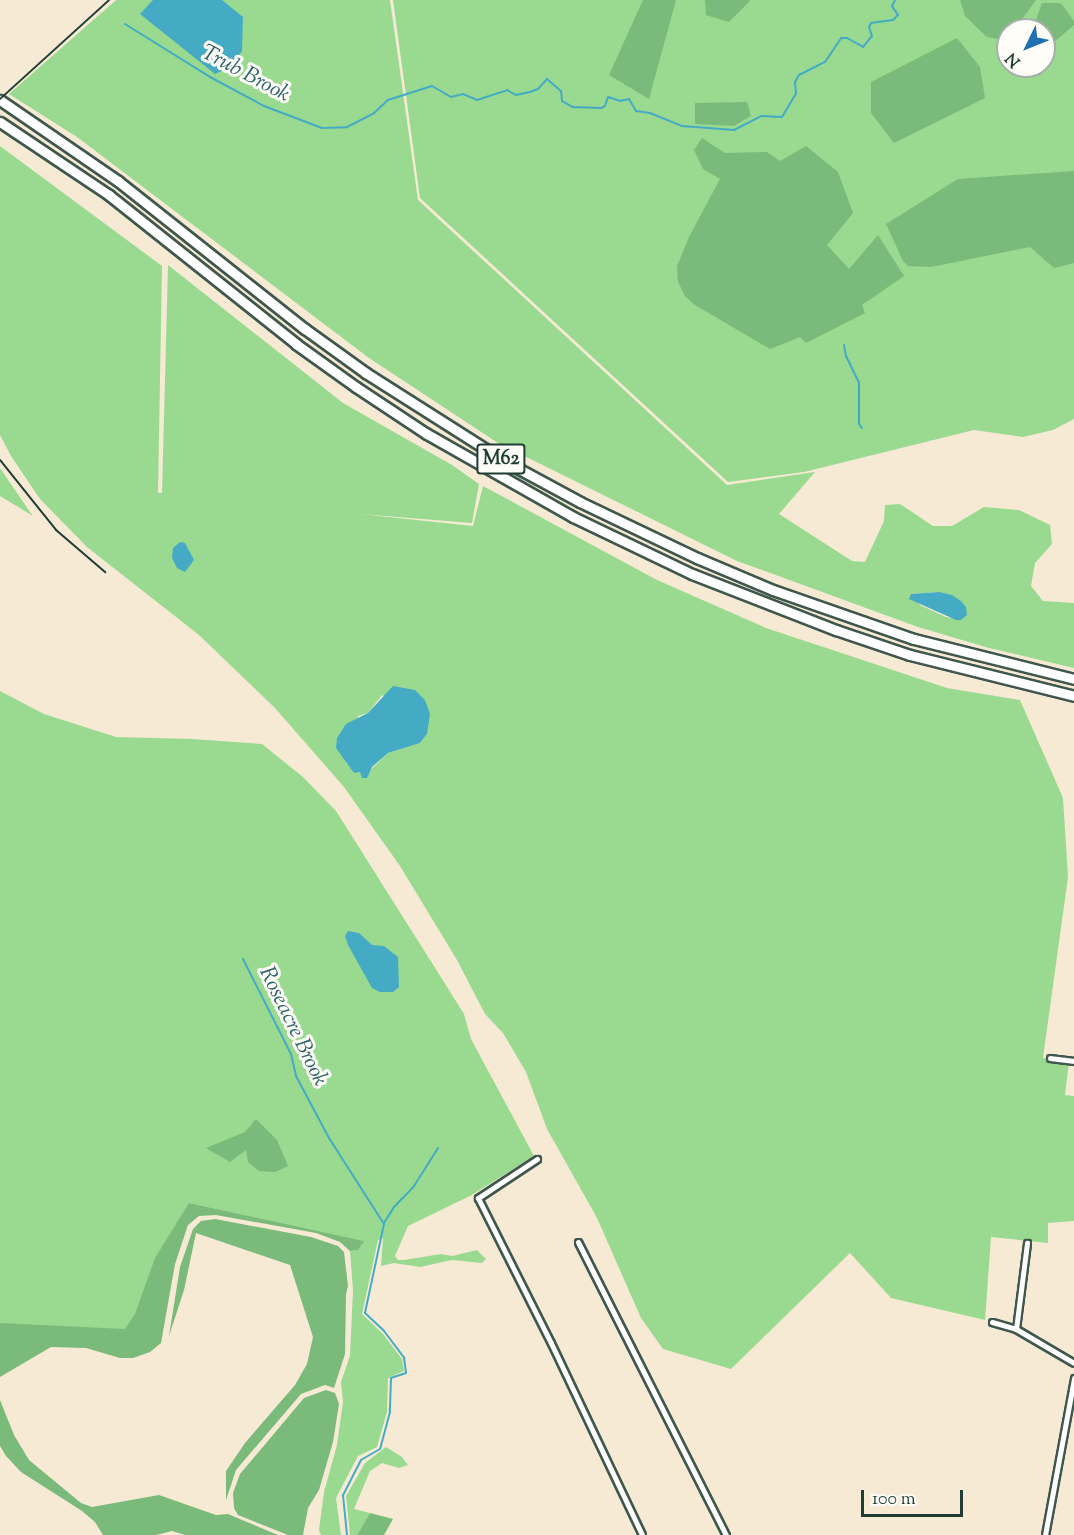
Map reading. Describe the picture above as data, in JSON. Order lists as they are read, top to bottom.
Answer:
{
  "streets": {
    "highway": ["M62"]
  },
  "water": ["Trub Brook", "Roseacre Brook"],
  "scale_bar": "100 m",
  "north": "bottom left"
}
